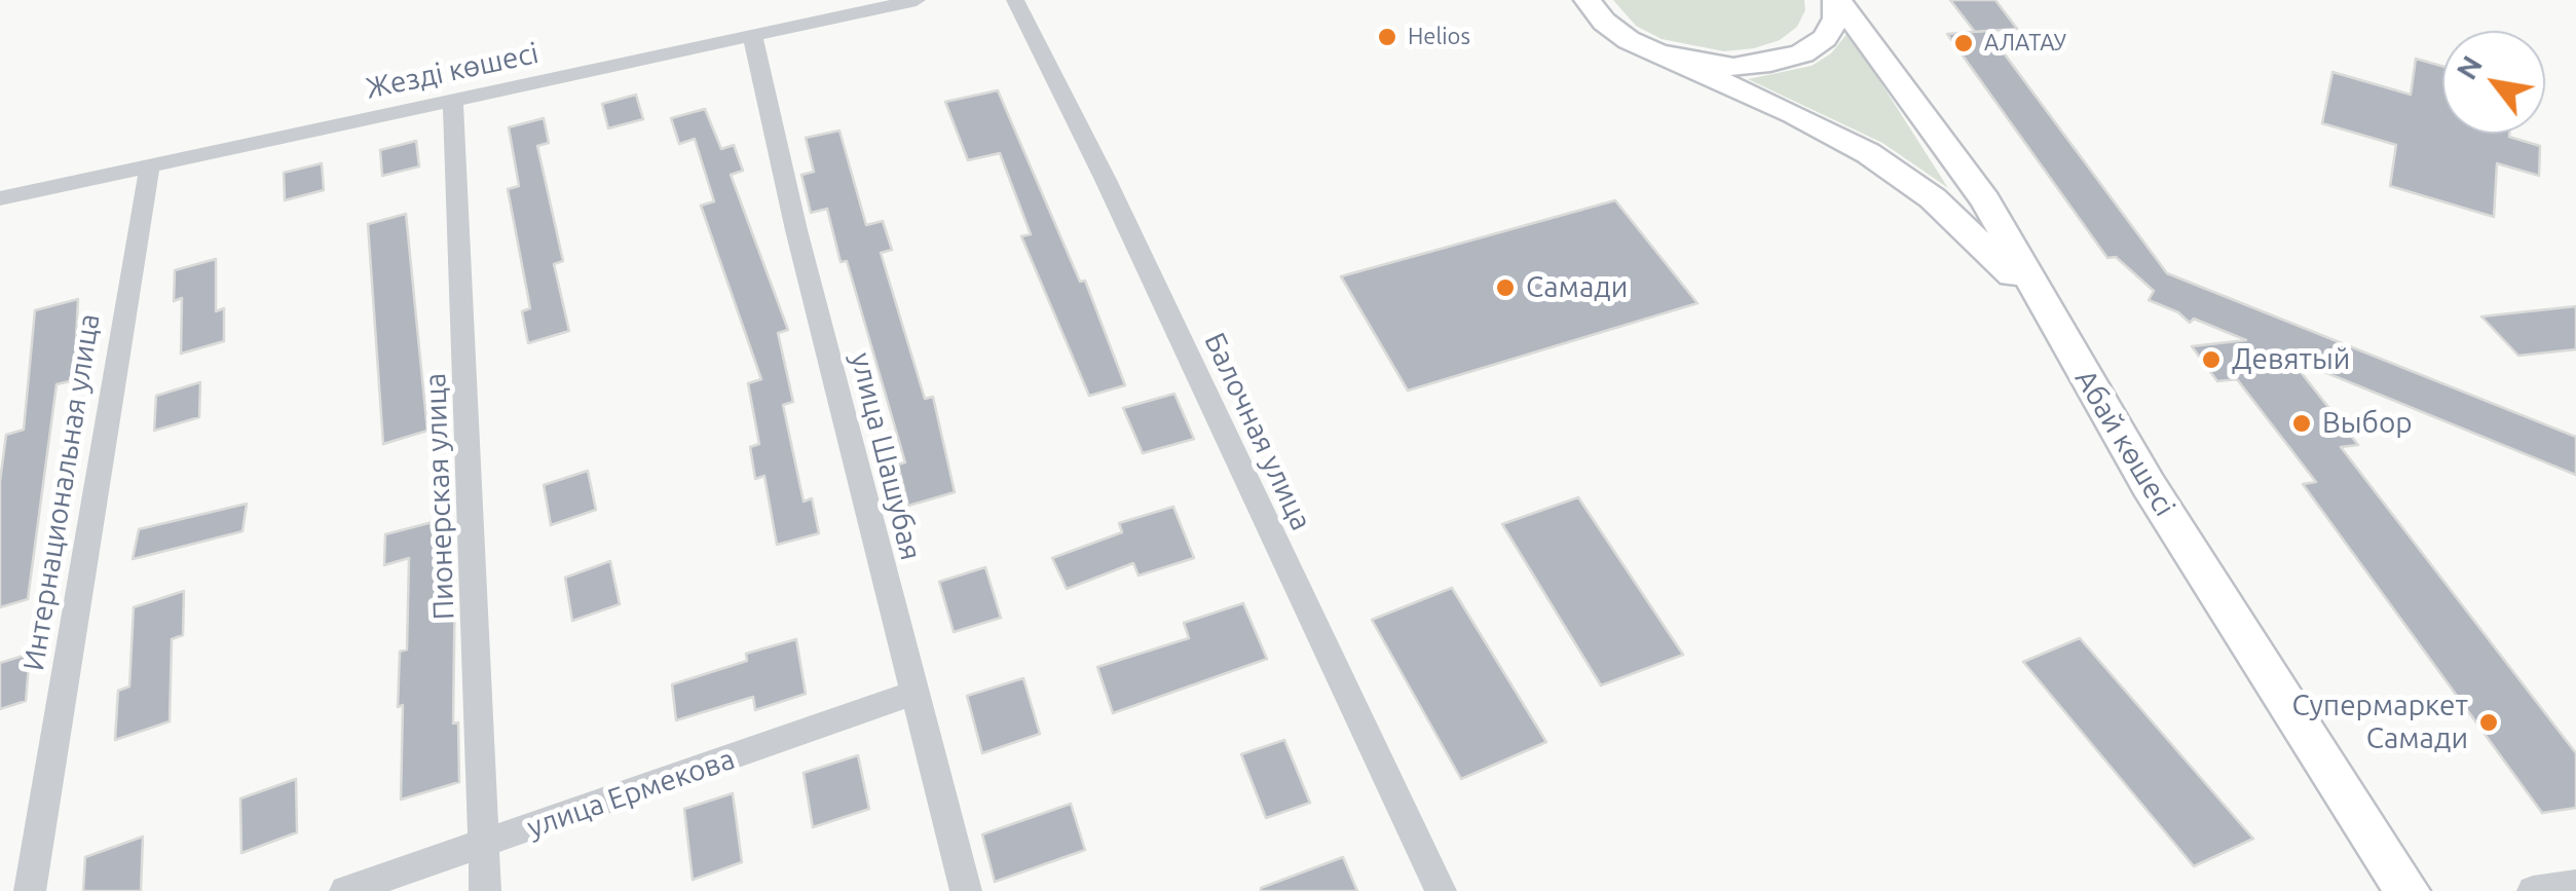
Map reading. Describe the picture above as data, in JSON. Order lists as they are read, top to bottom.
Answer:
{
  "streets": {
    "main road": ["Абай көшесі"],
    "street": [
      "Жезді көшесі",
      "Балочная улица",
      "улица Шашубая",
      "Интернациональная улица",
      "Пионерская улица",
      "улица Ермекова"
    ]
  },
  "crossings": [
    ["Жезді көшесі", "улица Шашубая"],
    ["Жезді көшесі", "Интернациональная улица"],
    ["Жезді көшесі", "Пионерская улица"],
    ["улица Шашубая", "улица Ермекова"],
    ["Пионерская улица", "улица Ермекова"]
  ],
  "places": [
    "Helios",
    "АЛАТАУ",
    "Самади",
    "Девятый",
    "Выбор",
    "Супермаркет Самади"
  ],
  "north": "top left"
}
